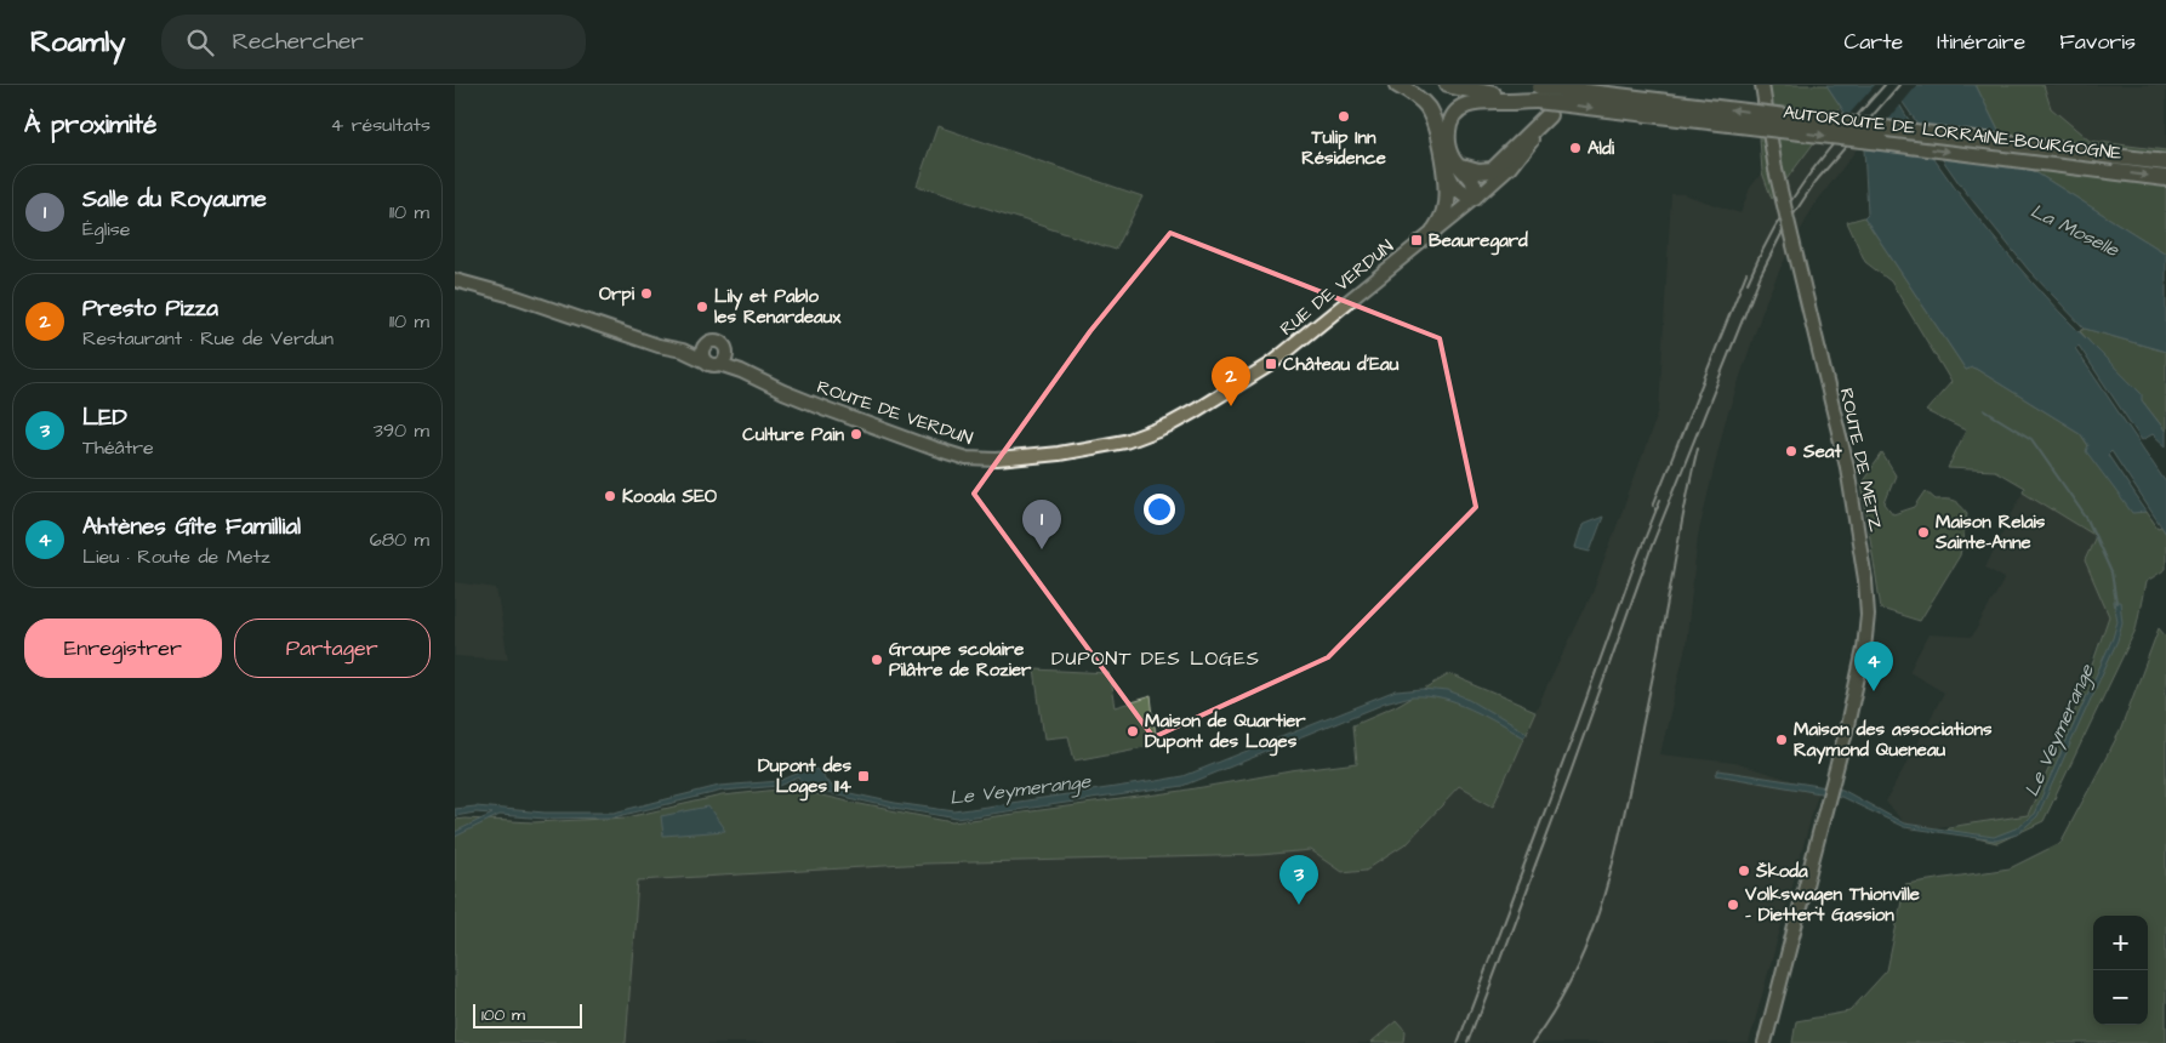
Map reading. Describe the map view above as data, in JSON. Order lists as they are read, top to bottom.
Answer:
{
  "streets": {
    "highway": ["AUTOROUTE DE LORRAINE-BOURGOGNE"],
    "main road": ["RUE DE VERDUN", "ROUTE DE VERDUN", "ROUTE DE METZ"]
  },
  "crossings": [
    ["RUE DE VERDUN", "ROUTE DE VERDUN"]
  ],
  "districts": ["DUPONT DES LOGES"],
  "water": ["La Moselle", "Le Veymerange"],
  "places": {
    "other": [
      "Tulip Inn Résidence",
      "Aldi",
      "Orpi",
      "Lily et Pablo les Renardeaux",
      "Culture Pain",
      "Seat",
      "Kooala SEO",
      "Maison Relais Sainte-Anne",
      "Groupe scolaire Pilâtre de Rozier",
      "Maison de Quartier Dupont des Loges",
      "Maison des associations Raymond Queneau",
      "Škoda",
      "Volkswagen Thionville - Diettert Gassion"
    ],
    "transit": ["Beauregard", "Château d'Eau", "Dupont des Loges 114"]
  },
  "scale_bar": "100 m",
  "page": {
    "header": "Roamly",
    "search": "Rechercher",
    "nav": ["Carte", "Itinéraire", "Favoris"],
    "heading": ["À proximité", "4 résultats"],
    "list": [
      {
        "mark": "1",
        "name": "Salle du Royaume",
        "note": "Église",
        "value": "110 m"
      },
      {
        "mark": "2",
        "name": "Presto Pizza",
        "note": "Restaurant · Rue de Verdun",
        "value": "110 m"
      },
      {
        "mark": "3",
        "name": "LED",
        "note": "Théâtre",
        "value": "390 m"
      },
      {
        "mark": "4",
        "name": "Ahtènes Gîte Famillial",
        "note": "Lieu · Route de Metz",
        "value": "680 m"
      }
    ],
    "pins": [
      "2",
      "1",
      "4",
      "3"
    ],
    "buttons": ["Enregistrer", "Partager"],
    "map_buttons": ["+", "−"],
    "scale": "100 m"
  }
}
